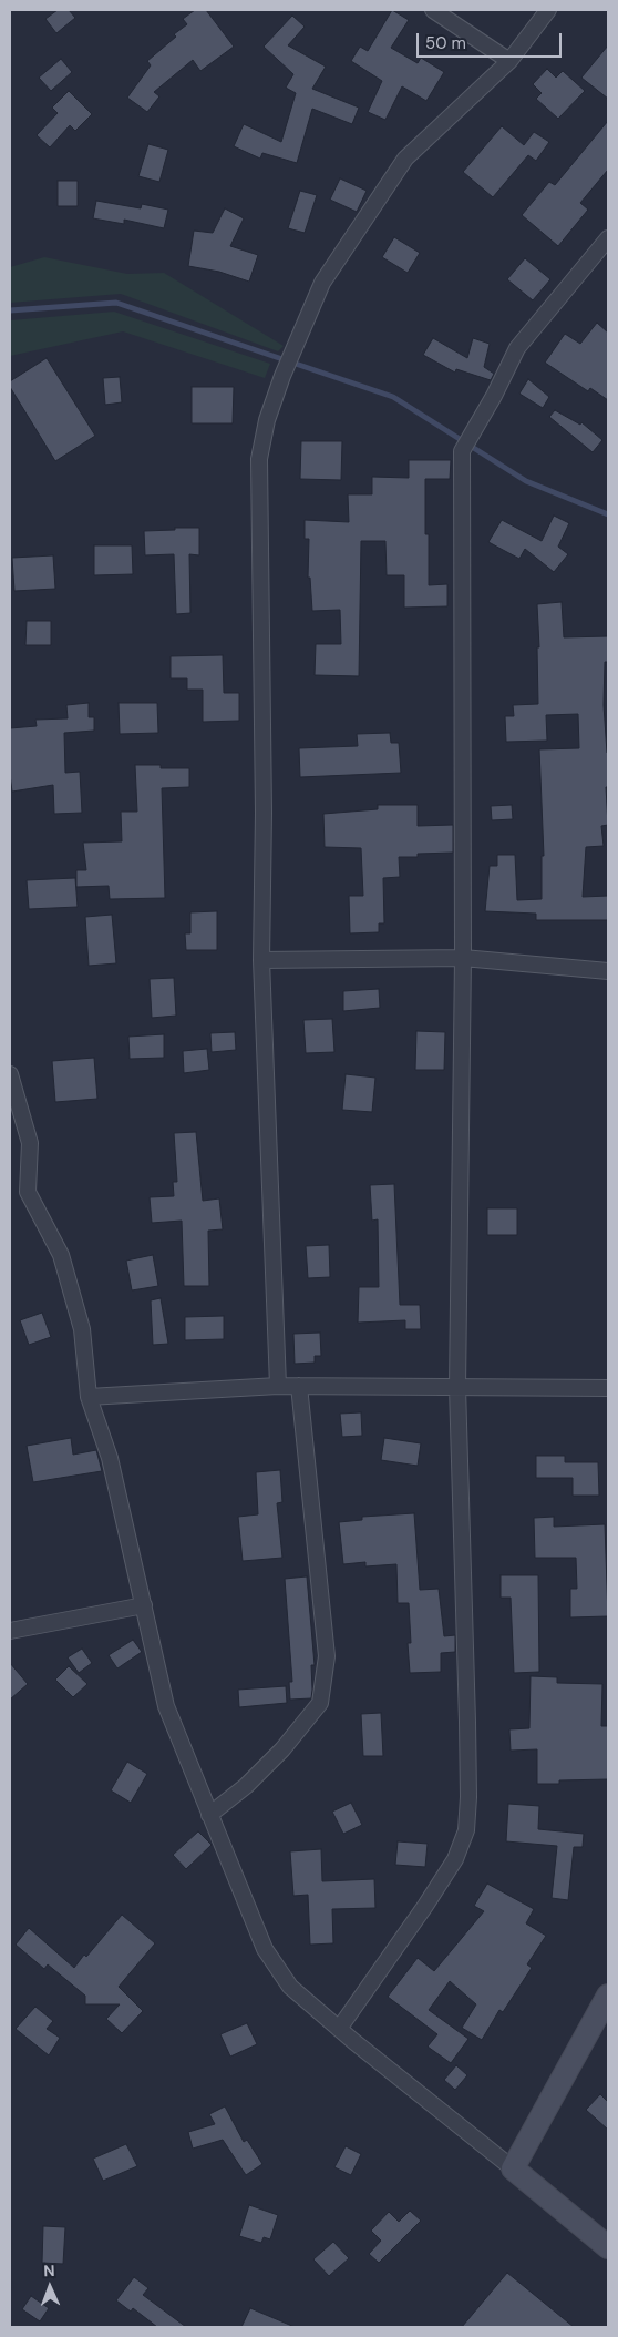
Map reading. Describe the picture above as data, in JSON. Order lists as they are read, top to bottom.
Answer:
{
  "scale_bar": "50 m",
  "north": "top"
}
